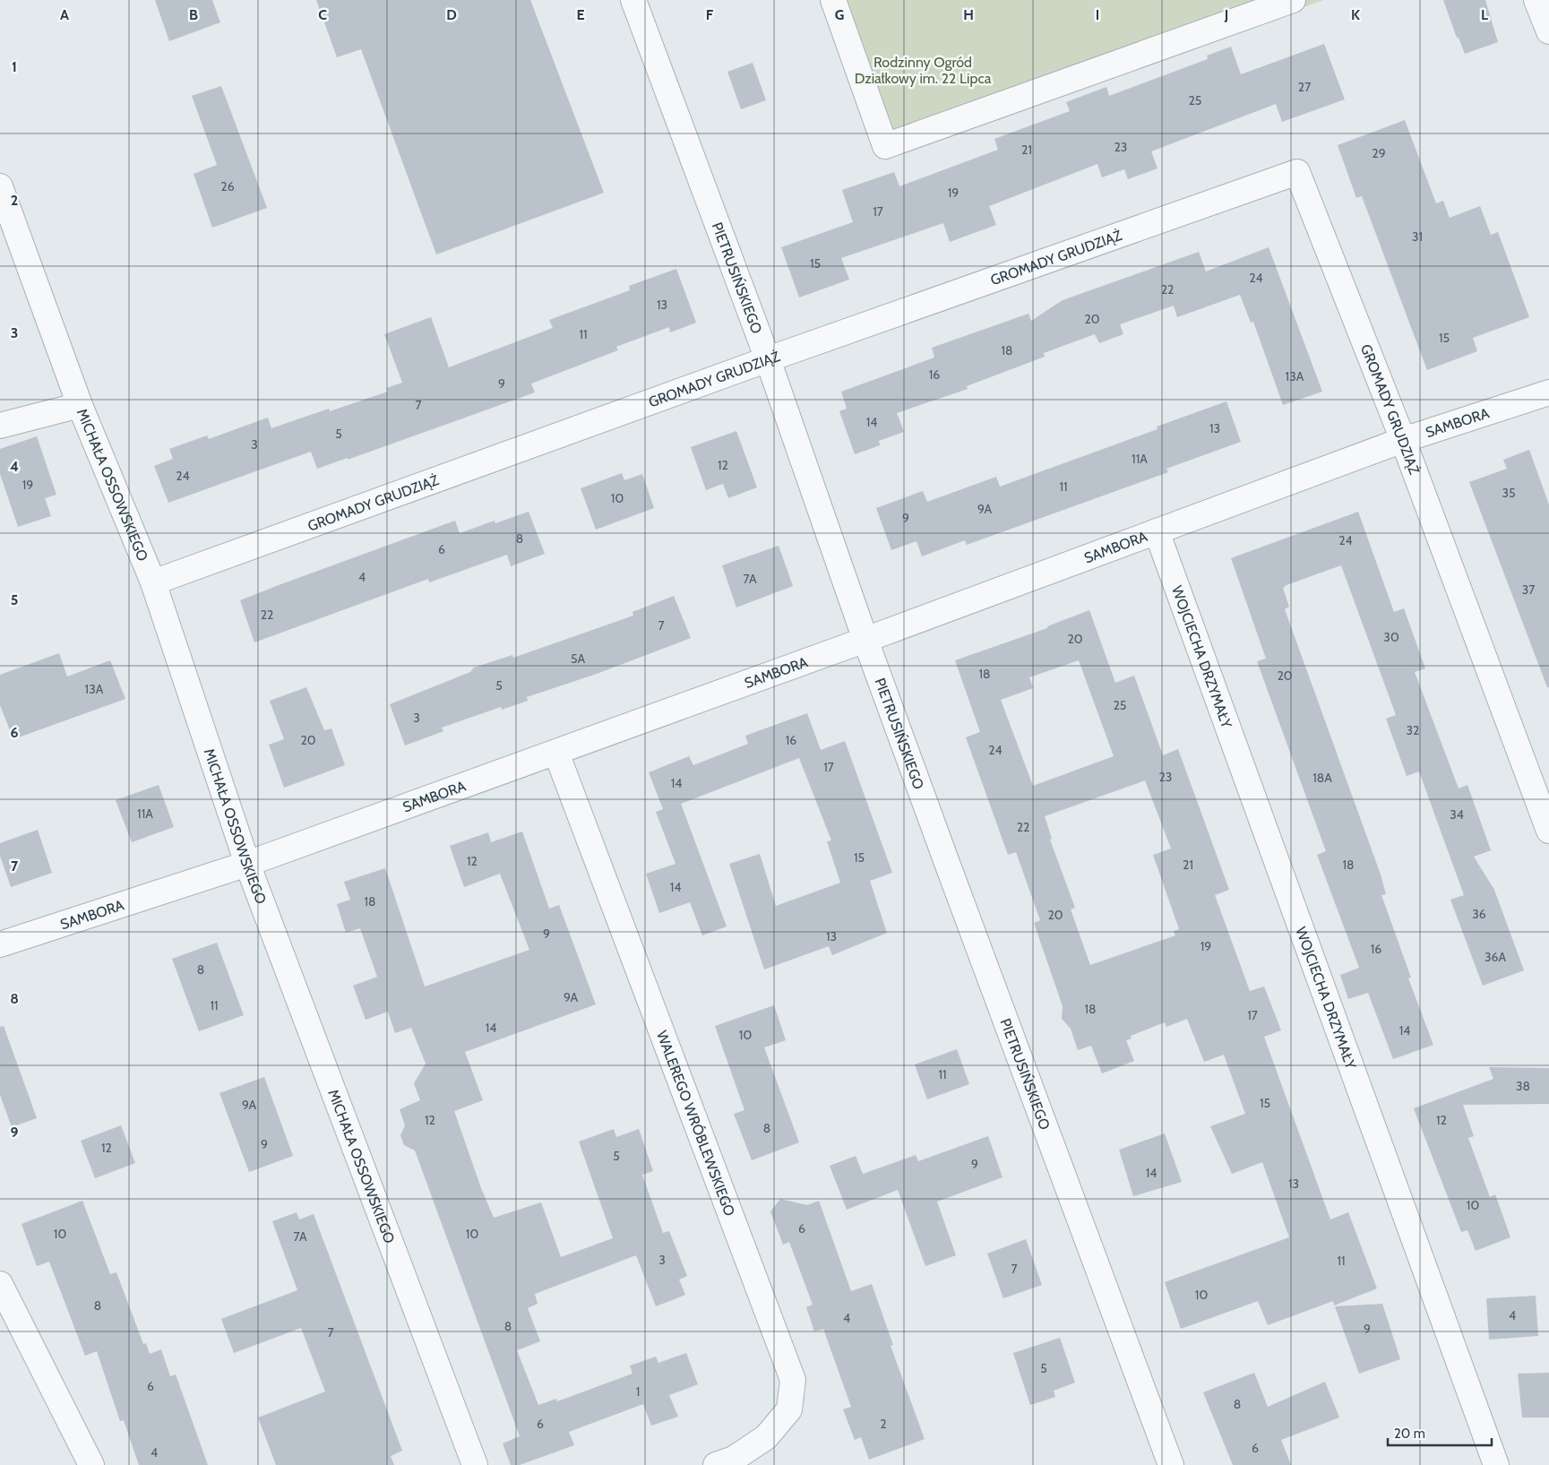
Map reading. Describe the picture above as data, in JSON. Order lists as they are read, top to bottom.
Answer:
{
  "streets": {
    "street": [
      "GROMADY GRUDZIĄŻ",
      "PIETRUSIŃSKIEGO",
      "SAMBORA",
      "MICHAŁA OSSOWSKIEGO",
      "WOJCIECHA DRZYMAŁY",
      "WALEREGO WRÓBLEWSKIEGO"
    ]
  },
  "crossings": [
    ["GROMADY GRUDZIĄŻ", "PIETRUSIŃSKIEGO"],
    ["GROMADY GRUDZIĄŻ", "SAMBORA"],
    ["GROMADY GRUDZIĄŻ", "MICHAŁA OSSOWSKIEGO"],
    ["PIETRUSIŃSKIEGO", "SAMBORA"],
    ["SAMBORA", "MICHAŁA OSSOWSKIEGO"],
    ["SAMBORA", "WOJCIECHA DRZYMAŁY"],
    ["SAMBORA", "WALEREGO WRÓBLEWSKIEGO"]
  ],
  "parks": ["Rodzinny Ogród Działkowy im. 22 Lipca"],
  "house_numbers": [
    "27",
    "25",
    "23",
    "21",
    "29",
    "26",
    "19",
    "17",
    "31",
    "15",
    "24",
    "22",
    "13",
    "20",
    "11",
    "15",
    "18",
    "16",
    "13A",
    "9",
    "7",
    "14",
    "13",
    "5",
    "3",
    "11A",
    "12",
    "24",
    "19",
    "11",
    "35",
    "10",
    "9A",
    "9",
    "8",
    "24",
    "6",
    "4",
    "7A",
    "37",
    "22",
    "7",
    "30",
    "20",
    "5A",
    "18",
    "20",
    "5",
    "13A",
    "25",
    "3",
    "32",
    "20",
    "16",
    "24",
    "17",
    "23",
    "18A",
    "14",
    "11A",
    "34",
    "22",
    "15",
    "12",
    "21",
    "18",
    "14",
    "18",
    "36",
    "20",
    "9",
    "13",
    "19",
    "16",
    "36A",
    "8",
    "9A",
    "11",
    "18",
    "17",
    "14",
    "14",
    "10",
    "11",
    "38",
    "15",
    "9A",
    "12",
    "12",
    "8",
    "9",
    "12",
    "5",
    "9",
    "14",
    "13",
    "10",
    "6",
    "10",
    "10",
    "7A",
    "3",
    "11",
    "7",
    "10",
    "8",
    "4",
    "4",
    "8",
    "9",
    "7",
    "5",
    "6",
    "1",
    "8",
    "6",
    "2",
    "6",
    "4"
  ],
  "scale_bar": "20 m",
  "grid": {
    "columns": [
      "A",
      "B",
      "C",
      "D",
      "E",
      "F",
      "G",
      "H",
      "I",
      "J",
      "K",
      "L"
    ],
    "rows": [
      "1",
      "2",
      "3",
      "4",
      "5",
      "6",
      "7",
      "8",
      "9"
    ]
  }
}
